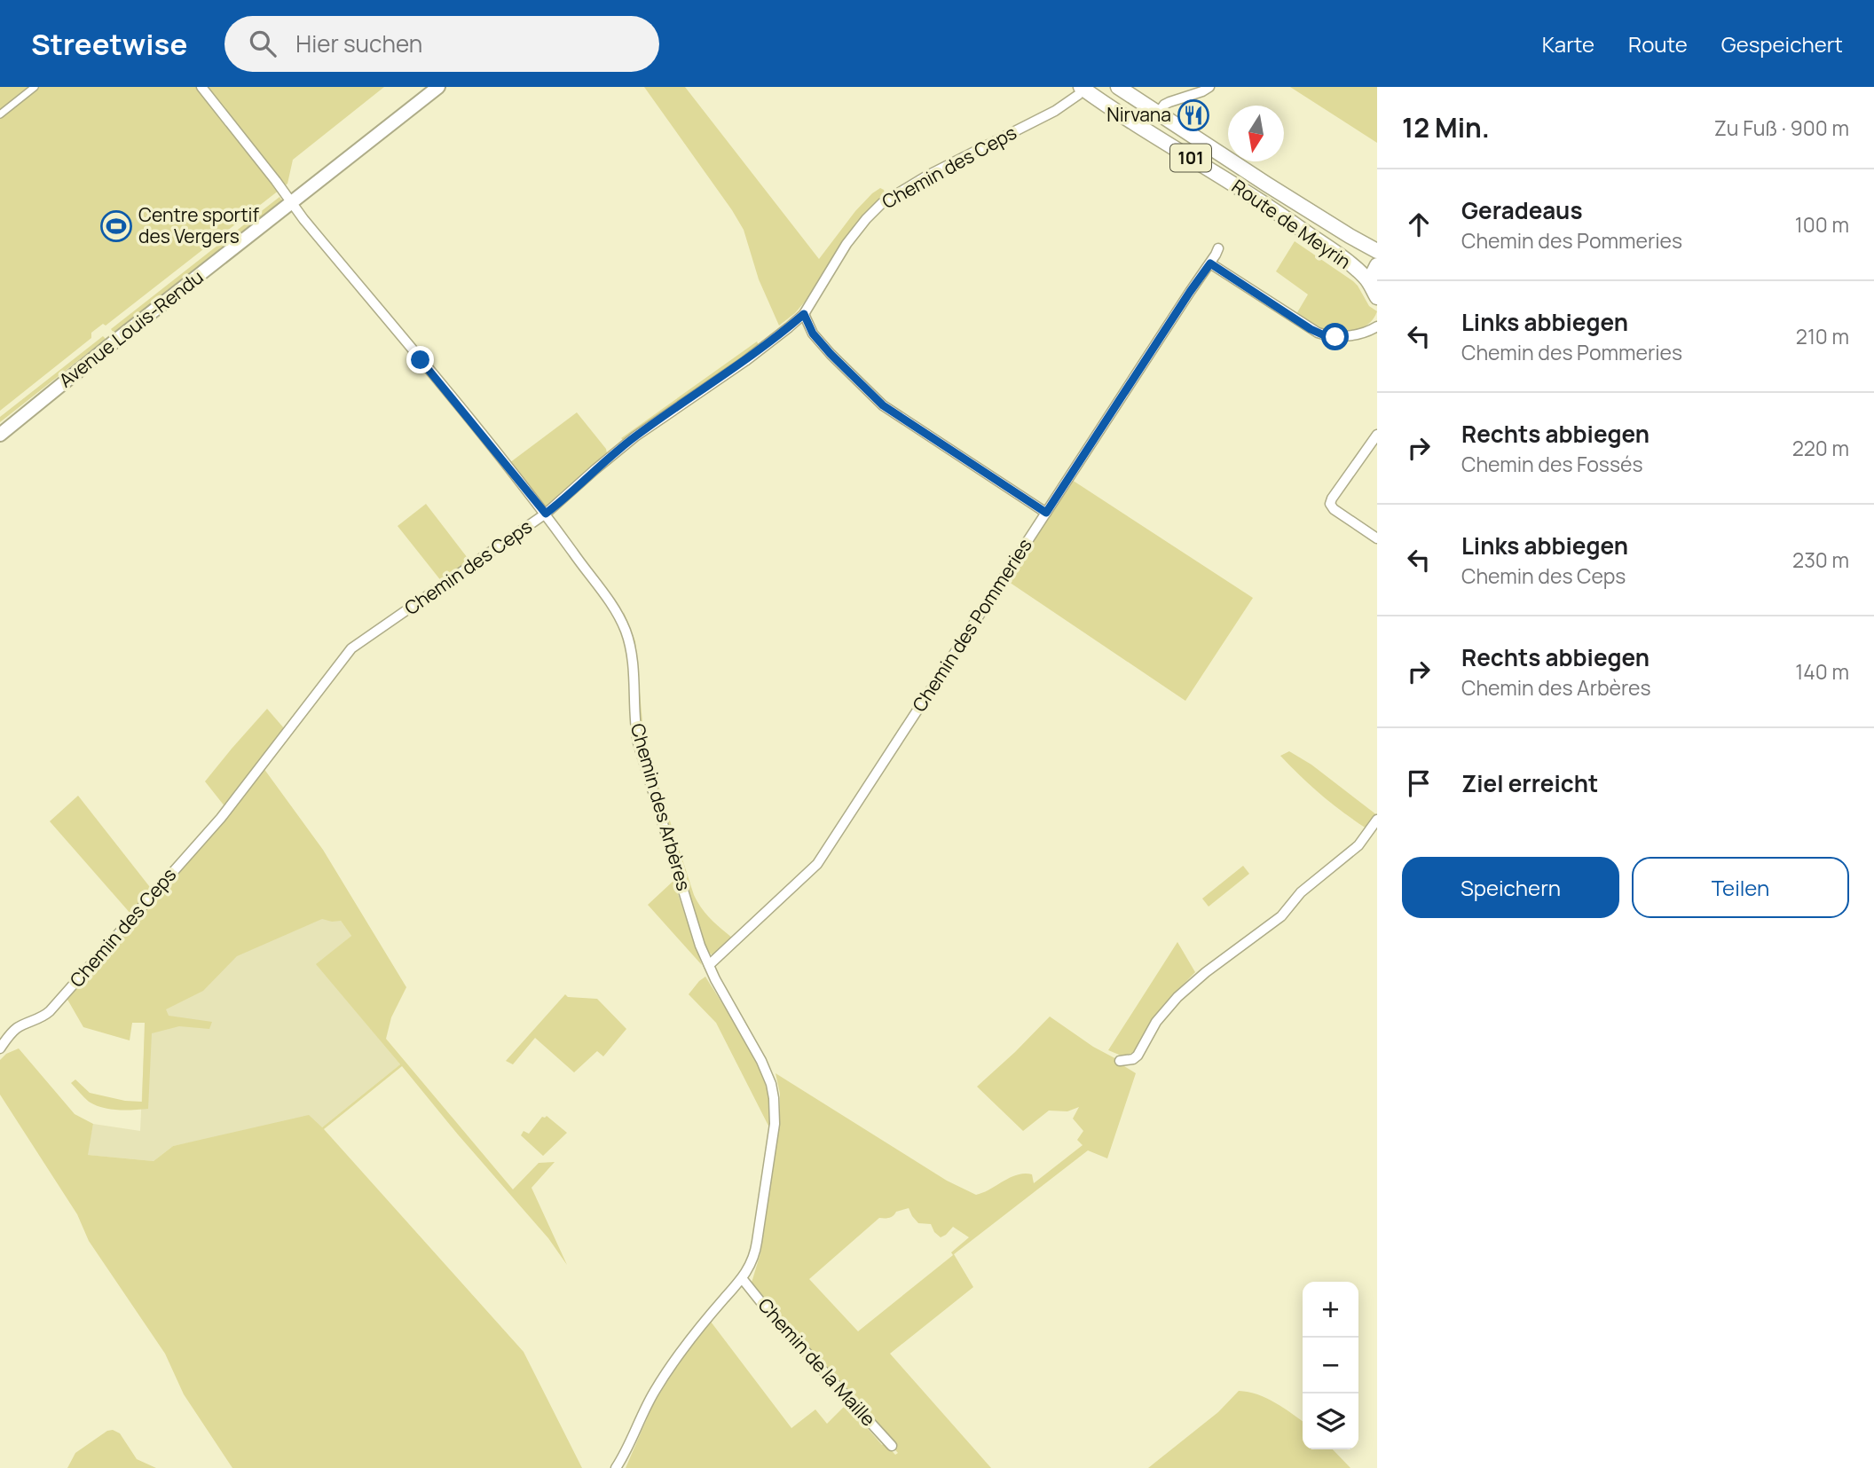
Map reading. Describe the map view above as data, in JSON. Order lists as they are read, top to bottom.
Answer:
{
  "streets": {
    "main road": ["101", "Route de Meyrin", "Avenue Louis-Rendu"],
    "street": [
      "Chemin des Ceps",
      "Chemin des Pommeries",
      "Chemin des Arbères",
      "Chemin de la Maille"
    ]
  },
  "crossings": [
    ["Chemin des Ceps", "Route de Meyrin"],
    ["Chemin des Ceps", "Chemin des Arbères"],
    ["Avenue Louis-Rendu", "Chemin des Arbères"],
    ["Chemin des Pommeries", "Chemin des Arbères"]
  ],
  "places": {
    "restaurant": ["Nirvana"],
    "sports": ["Centre sportif des Vergers"]
  },
  "north": "bottom",
  "page": {
    "header": "Streetwise",
    "search": "Hier suchen",
    "nav": ["Karte", "Route", "Gespeichert"],
    "heading": ["12 Min.", "Zu Fuß · 900 m"],
    "list": [
      ["Geradeaus", "Chemin des Pommeries", "100 m"],
      ["Links abbiegen", "Chemin des Pommeries", "210 m"],
      ["Rechts abbiegen", "Chemin des Fossés", "220 m"],
      ["Links abbiegen", "Chemin des Ceps", "230 m"],
      ["Rechts abbiegen", "Chemin des Arbères", "140 m"],
      "Ziel erreicht"
    ],
    "buttons": ["Speichern", "Teilen"],
    "map_buttons": ["+", "−"]
  }
}
